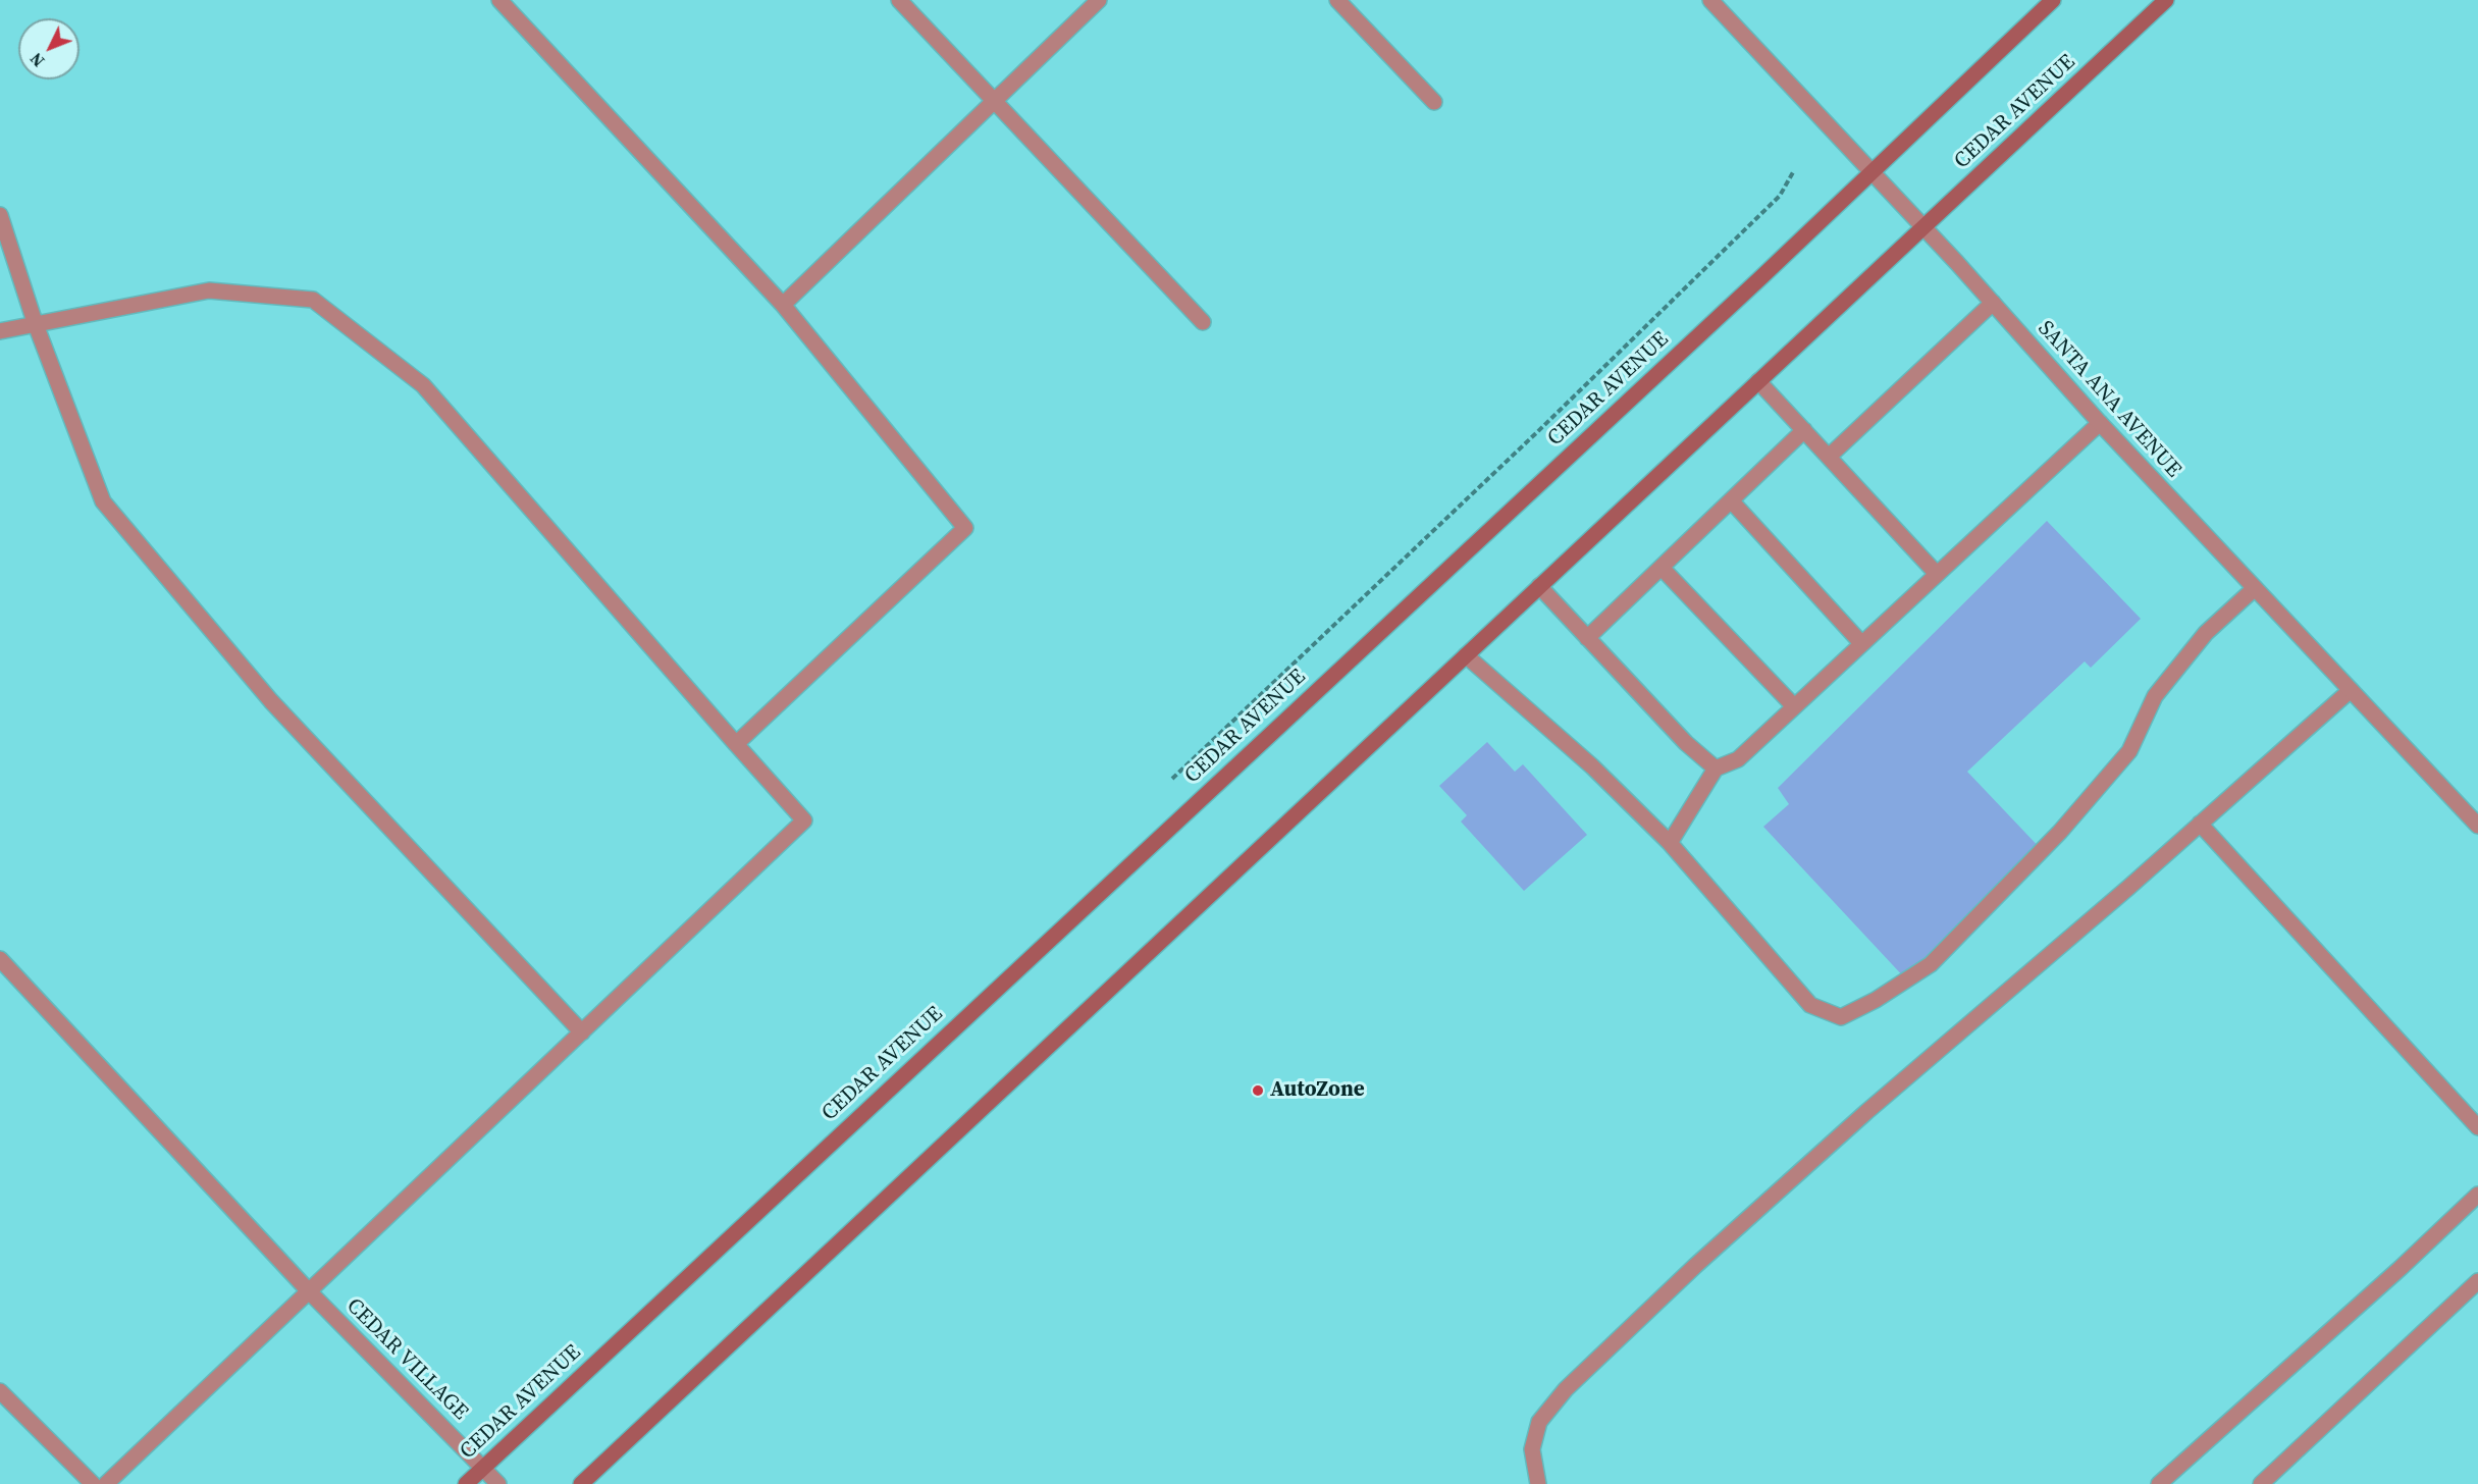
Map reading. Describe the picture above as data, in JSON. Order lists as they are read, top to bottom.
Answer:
{
  "streets": {
    "main road": ["CEDAR AVENUE"],
    "street": ["SANTA ANA AVENUE", "CEDAR VILLAGE"]
  },
  "crossings": [
    ["CEDAR AVENUE", "SANTA ANA AVENUE"],
    ["CEDAR AVENUE", "CEDAR VILLAGE"]
  ],
  "places": ["AutoZone"],
  "north": "bottom left"
}
